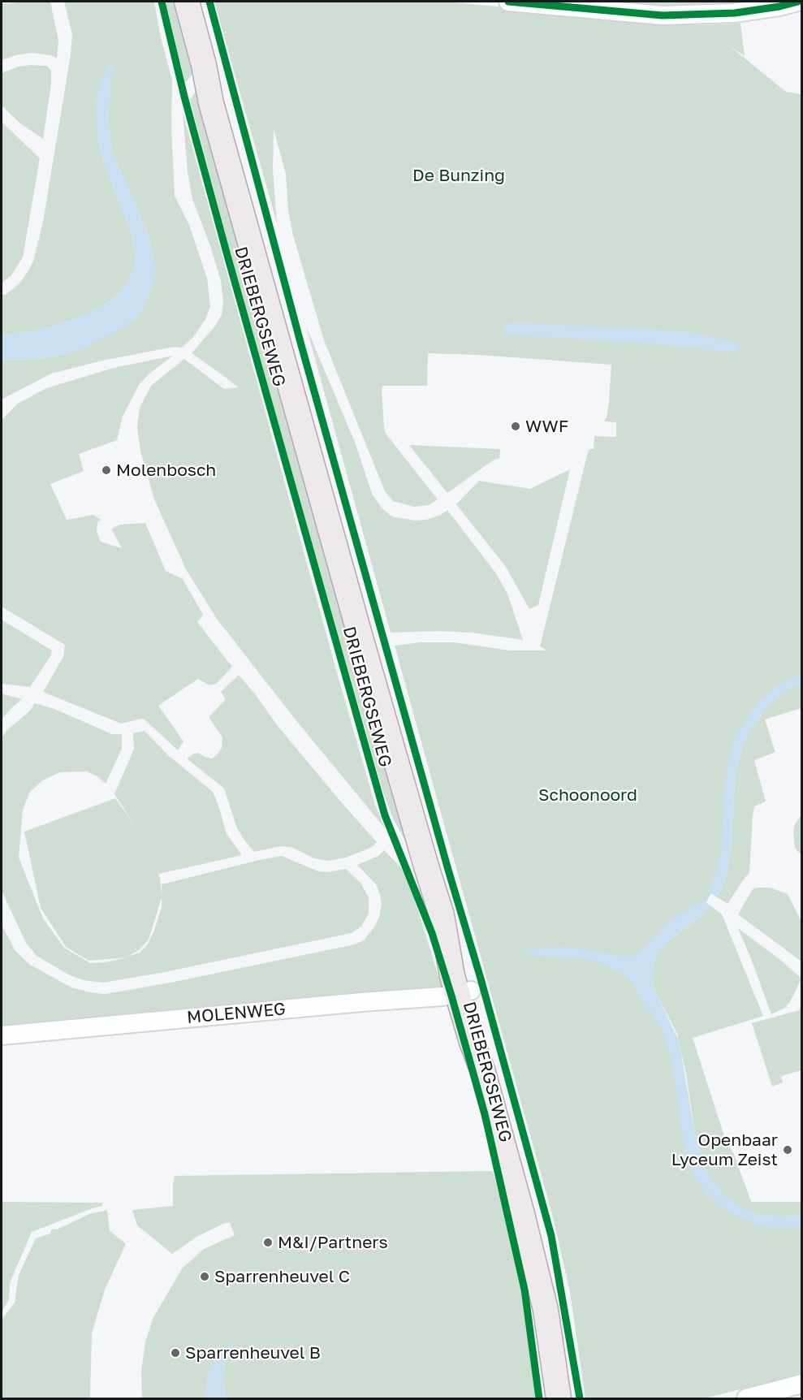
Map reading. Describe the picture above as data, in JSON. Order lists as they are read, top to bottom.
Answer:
{
  "streets": {
    "main road": ["DRIEBERGSEWEG"],
    "street": ["MOLENWEG"]
  },
  "crossings": [
    ["DRIEBERGSEWEG", "MOLENWEG"]
  ],
  "parks": ["De Bunzing", "Schoonoord"],
  "places": [
    "WWF",
    "Molenbosch",
    "Openbaar Lyceum Zeist",
    "M&I/Partners",
    "Sparrenheuvel C",
    "Sparrenheuvel B"
  ]
}
